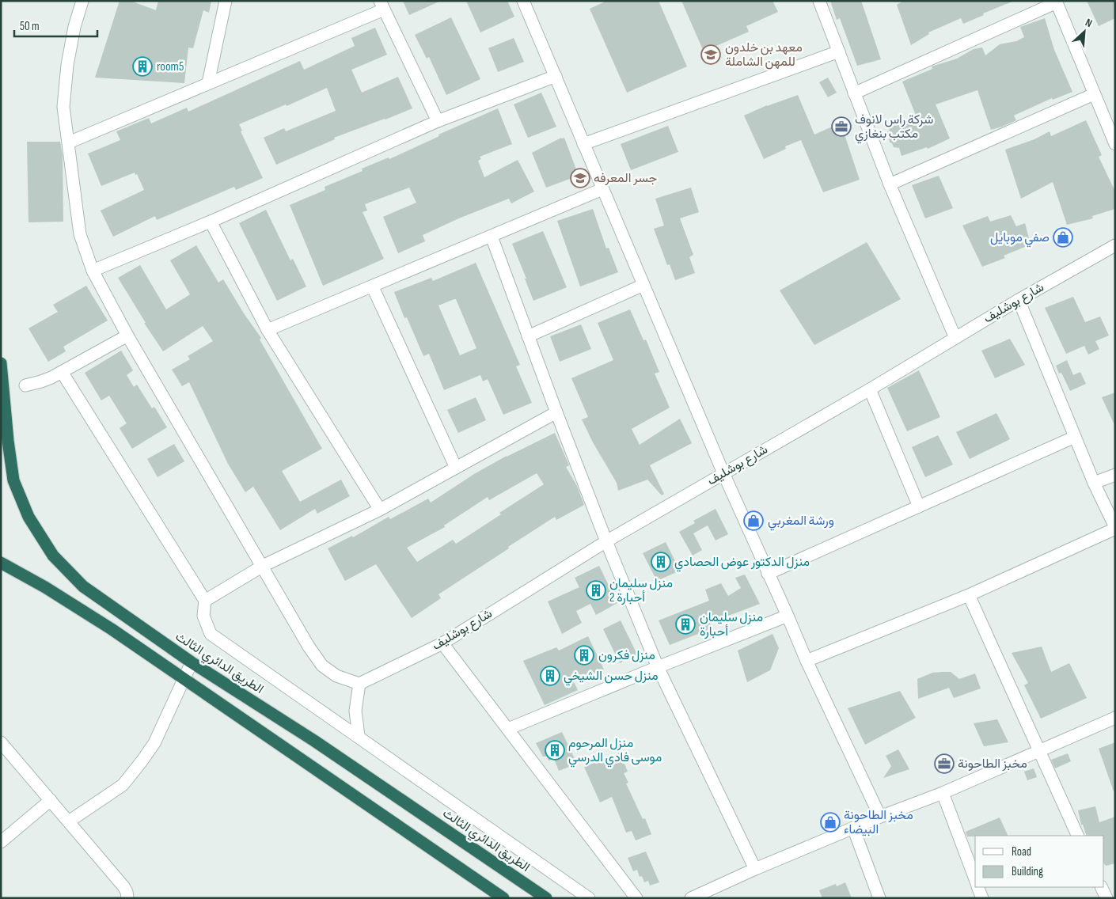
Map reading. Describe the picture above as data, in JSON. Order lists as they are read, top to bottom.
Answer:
{
  "streets": {
    "highway": ["الطريق الدائري الثالث"],
    "street": ["شارع بوشليف"]
  },
  "places": {
    "school or university": ["معهد بن خلدون للمهن الشاملة", "جسر المعرفه"],
    "building": [
      "room5",
      "منزل الدكتور عوض الحصادي",
      "منزل سليمان أحبارة 2",
      "منزل سليمان أحبارة",
      "منزل فكرون",
      "منزل حسن الشيخي",
      "منزل المرحوم موسى فادي الدرسي"
    ],
    "office": ["شركة راس لانوف مكتب بنغازي", "مخبز الطاحونة"],
    "shop": ["صفي موبايل", "ورشة المغربي", "مخبز الطاحونة البيضاء"]
  },
  "legend": ["Road", "Building"],
  "scale_bar": "50 m",
  "north": "top right"
}
